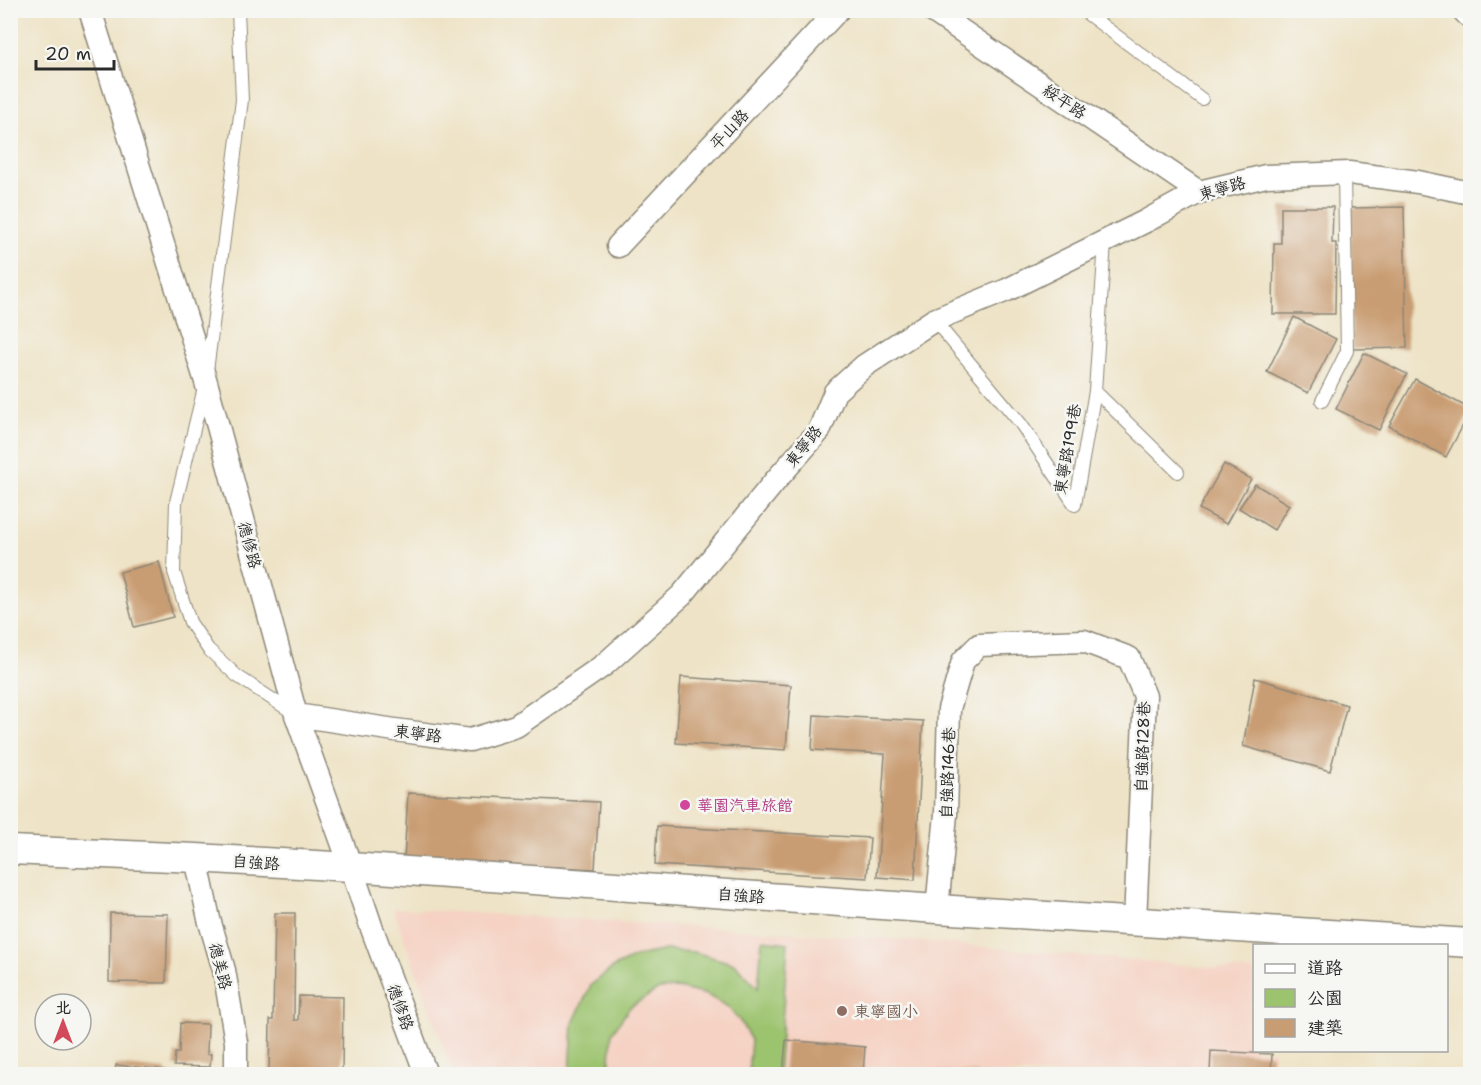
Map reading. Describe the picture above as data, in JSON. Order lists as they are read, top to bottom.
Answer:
{
  "streets": {
    "street": [
      "綏平路",
      "平山路",
      "東寧路",
      "德修路",
      "自強路128巷",
      "自強路146巷",
      "自強路",
      "德美路"
    ],
    "lane": ["東寧路199巷"]
  },
  "crossings": [
    ["綏平路", "東寧路"],
    ["東寧路", "東寧路199巷"],
    ["東寧路", "德修路"],
    ["德修路", "自強路"],
    ["自強路128巷", "自強路146巷"],
    ["自強路128巷", "自強路"],
    ["自強路146巷", "自強路"],
    ["自強路", "德美路"]
  ],
  "places": ["華園汽車旅館", "東寧國小"],
  "legend": ["道路", "公園", "建築"],
  "scale_bar": "20 m",
  "north": "top"
}
